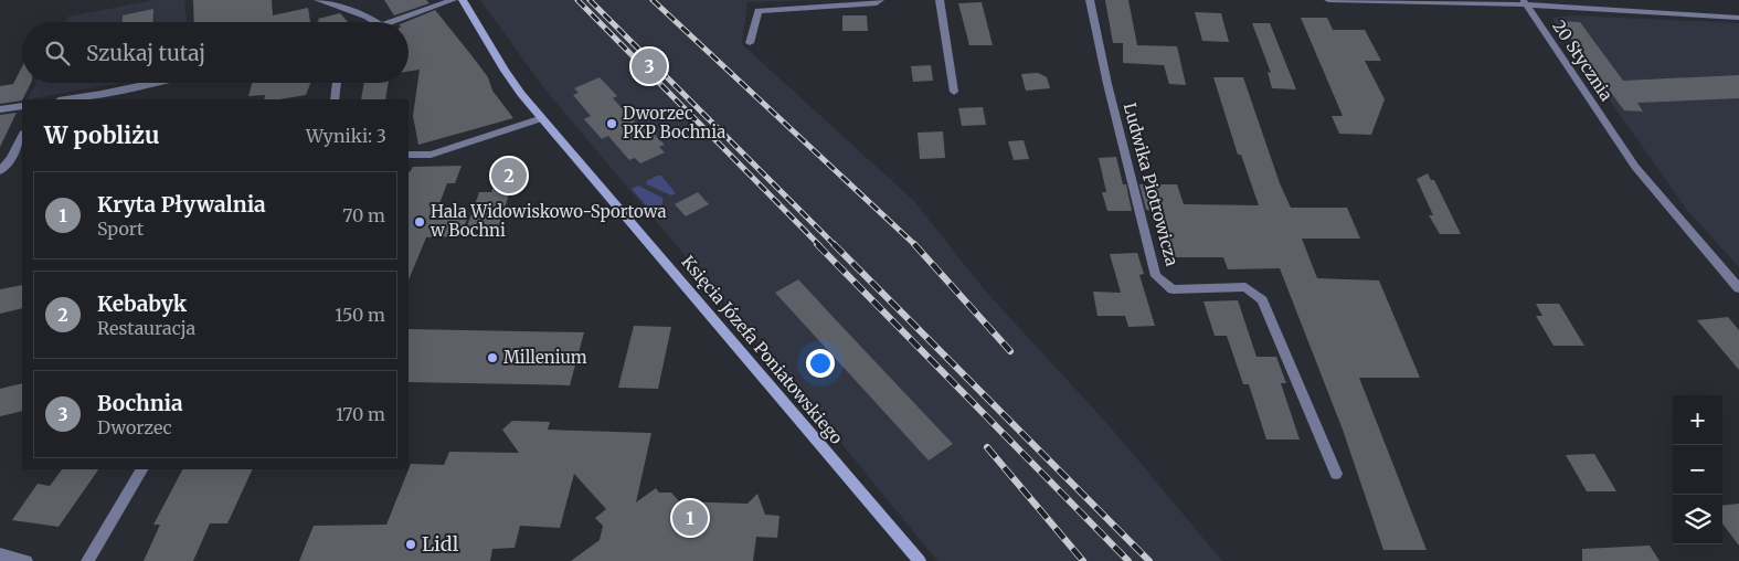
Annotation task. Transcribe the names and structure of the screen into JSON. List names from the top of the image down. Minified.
{"streets":{"main road":["Księcia Józefa Poniatowskiego"],"street":["20 Stycznia","Ludwika Piotrowicza"]},"places":["Dworzec PKP Bochnia","Hala Widowiskowo-Sportowa w Bochni","Millenium","Lidl"],"page":{"search":"Szukaj tutaj","pins":["3","2","1"],"heading":["W pobliżu","Wyniki: 3"],"list":[{"mark":"1","name":"Kryta Pływalnia","note":"Sport","value":"70 m"},{"mark":"2","name":"Kebabyk","note":"Restauracja","value":"150 m"},{"mark":"3","name":"Bochnia","note":"Dworzec","value":"170 m"}],"map_buttons":["+","−"]}}
